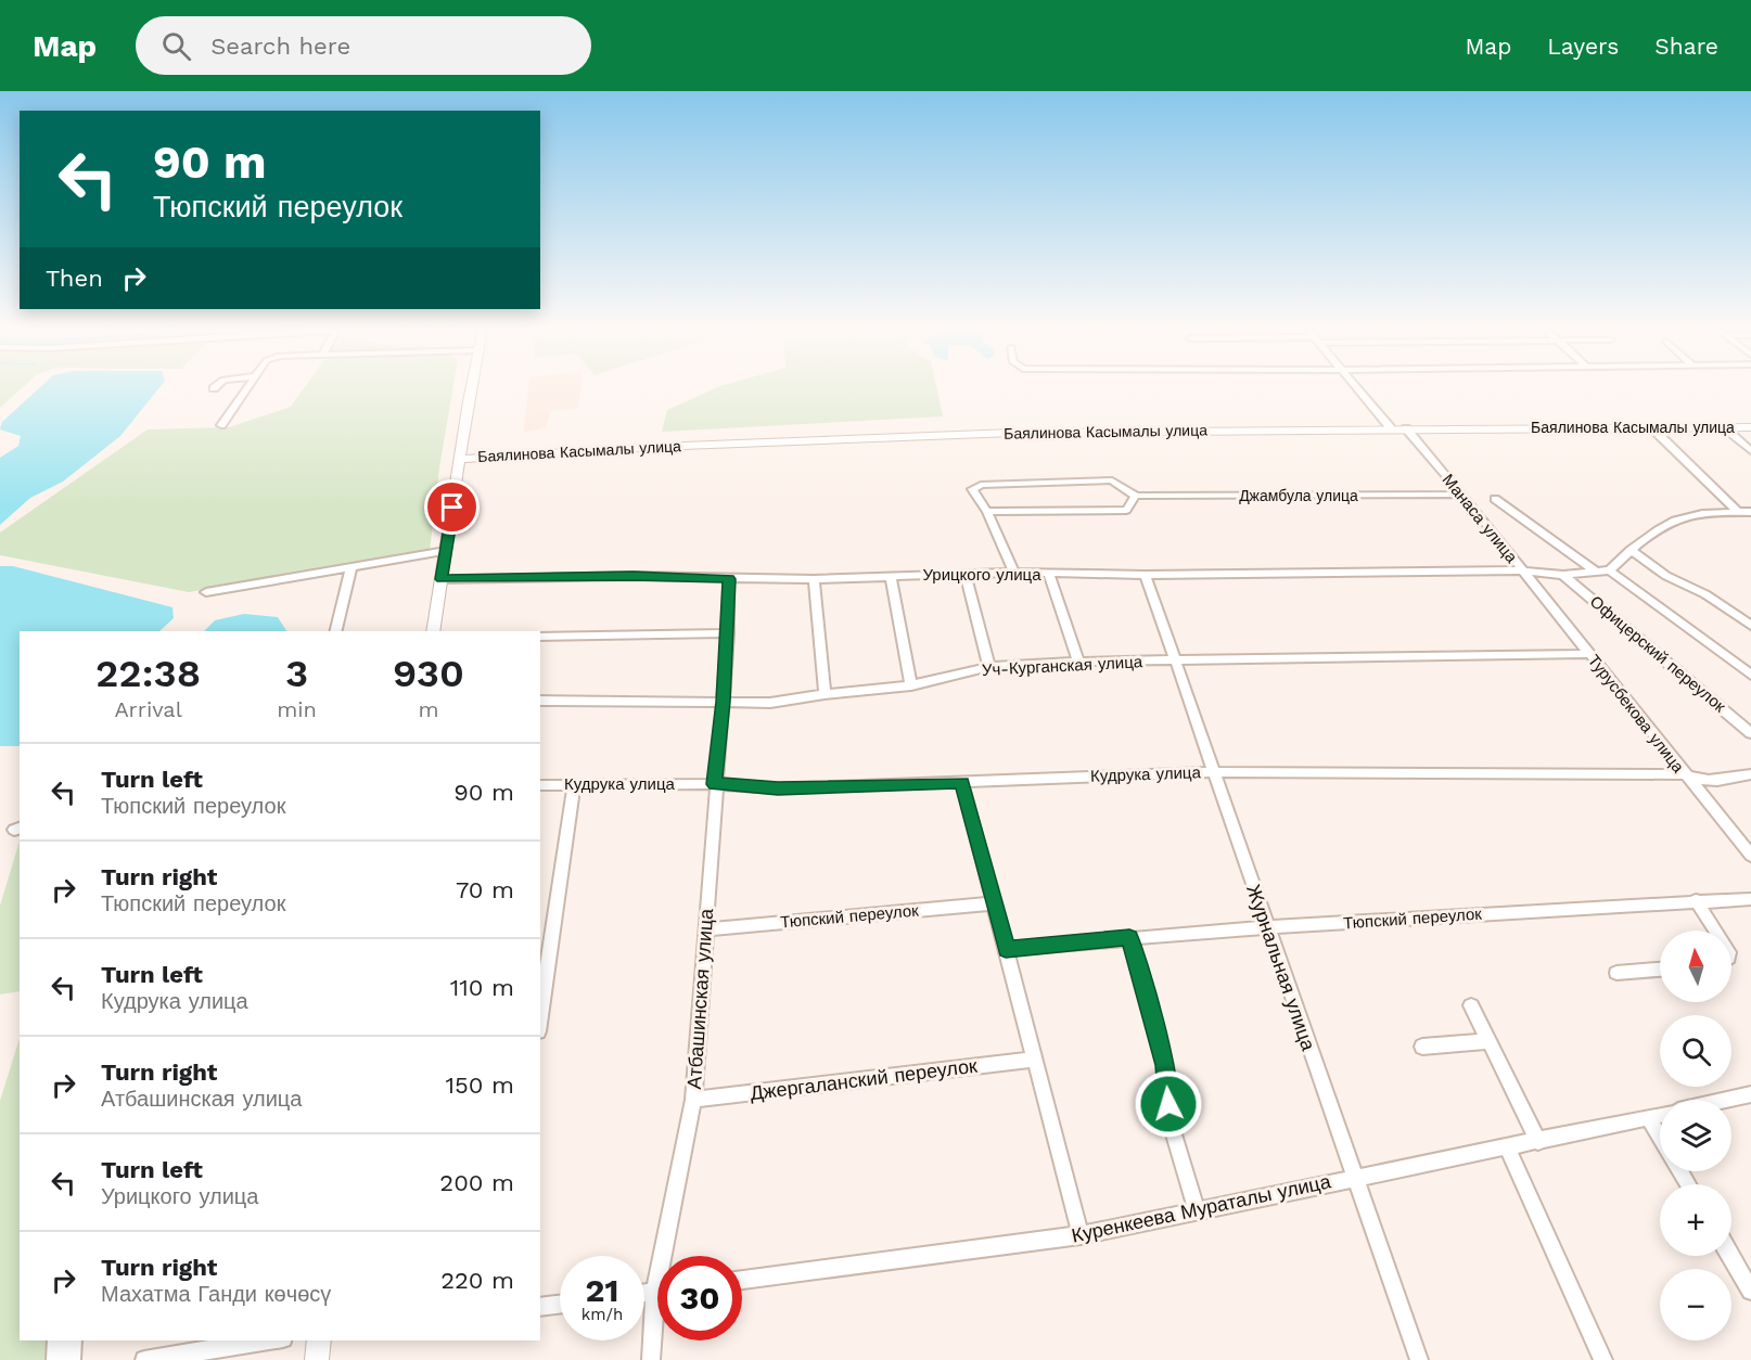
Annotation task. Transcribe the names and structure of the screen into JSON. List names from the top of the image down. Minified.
{"streets":{"main road":["Баялинова Касымалы улица"],"street":["Джамбула улица","Манаса улица","Урицкого улица","Офицерский переулок","Уч-Курганская улица","Турусбекова улица","Кудрука улица","Тюпский переулок","Журнальная улица","Атбашинская улица","Джергаланский переулок","Куренкеева Мураталы улица"]},"crossings":[["Баялинова Касымалы улица","Манаса улица"],["Джамбула улица","Манаса улица"],["Манаса улица","Урицкого улица"],["Манаса улица","Офицерский переулок"],["Манаса улица","Турусбекова улица"],["Урицкого улица","Турусбекова улица"],["Урицкого улица","Журнальная улица"],["Урицкого улица","Атбашинская улица"],["Уч-Курганская улица","Турусбекова улица"],["Уч-Курганская улица","Журнальная улица"],["Уч-Курганская улица","Атбашинская улица"],["Турусбекова улица","Кудрука улица"],["Кудрука улица","Журнальная улица"],["Кудрука улица","Атбашинская улица"],["Тюпский переулок","Журнальная улица"],["Тюпский переулок","Атбашинская улица"],["Журнальная улица","Куренкеева Мураталы улица"],["Атбашинская улица","Джергаланский переулок"]],"north":"top","page":{"header":"Map","search":"Search here","nav":["Map","Layers","Share"],"turn":["90 m","Тюпский переулок"],"then":"Then","eta":["22:38","Arrival","3","min","930","m"],"list":[{"name":"Turn left","note":"Тюпский переулок","value":"90 m"},{"name":"Turn right","note":"Тюпский переулок","value":"70 m"},{"name":"Turn left","note":"Кудрука улица","value":"110 m"},{"name":"Turn right","note":"Атбашинская улица","value":"150 m"},{"name":"Turn left","note":"Урицкого улица","value":"200 m"},{"name":"Turn right","note":"Махатма Ганди көчөсү","value":"220 m"}],"map_buttons":["+","−"],"speed":"21 km/h","limit":"30"}}
